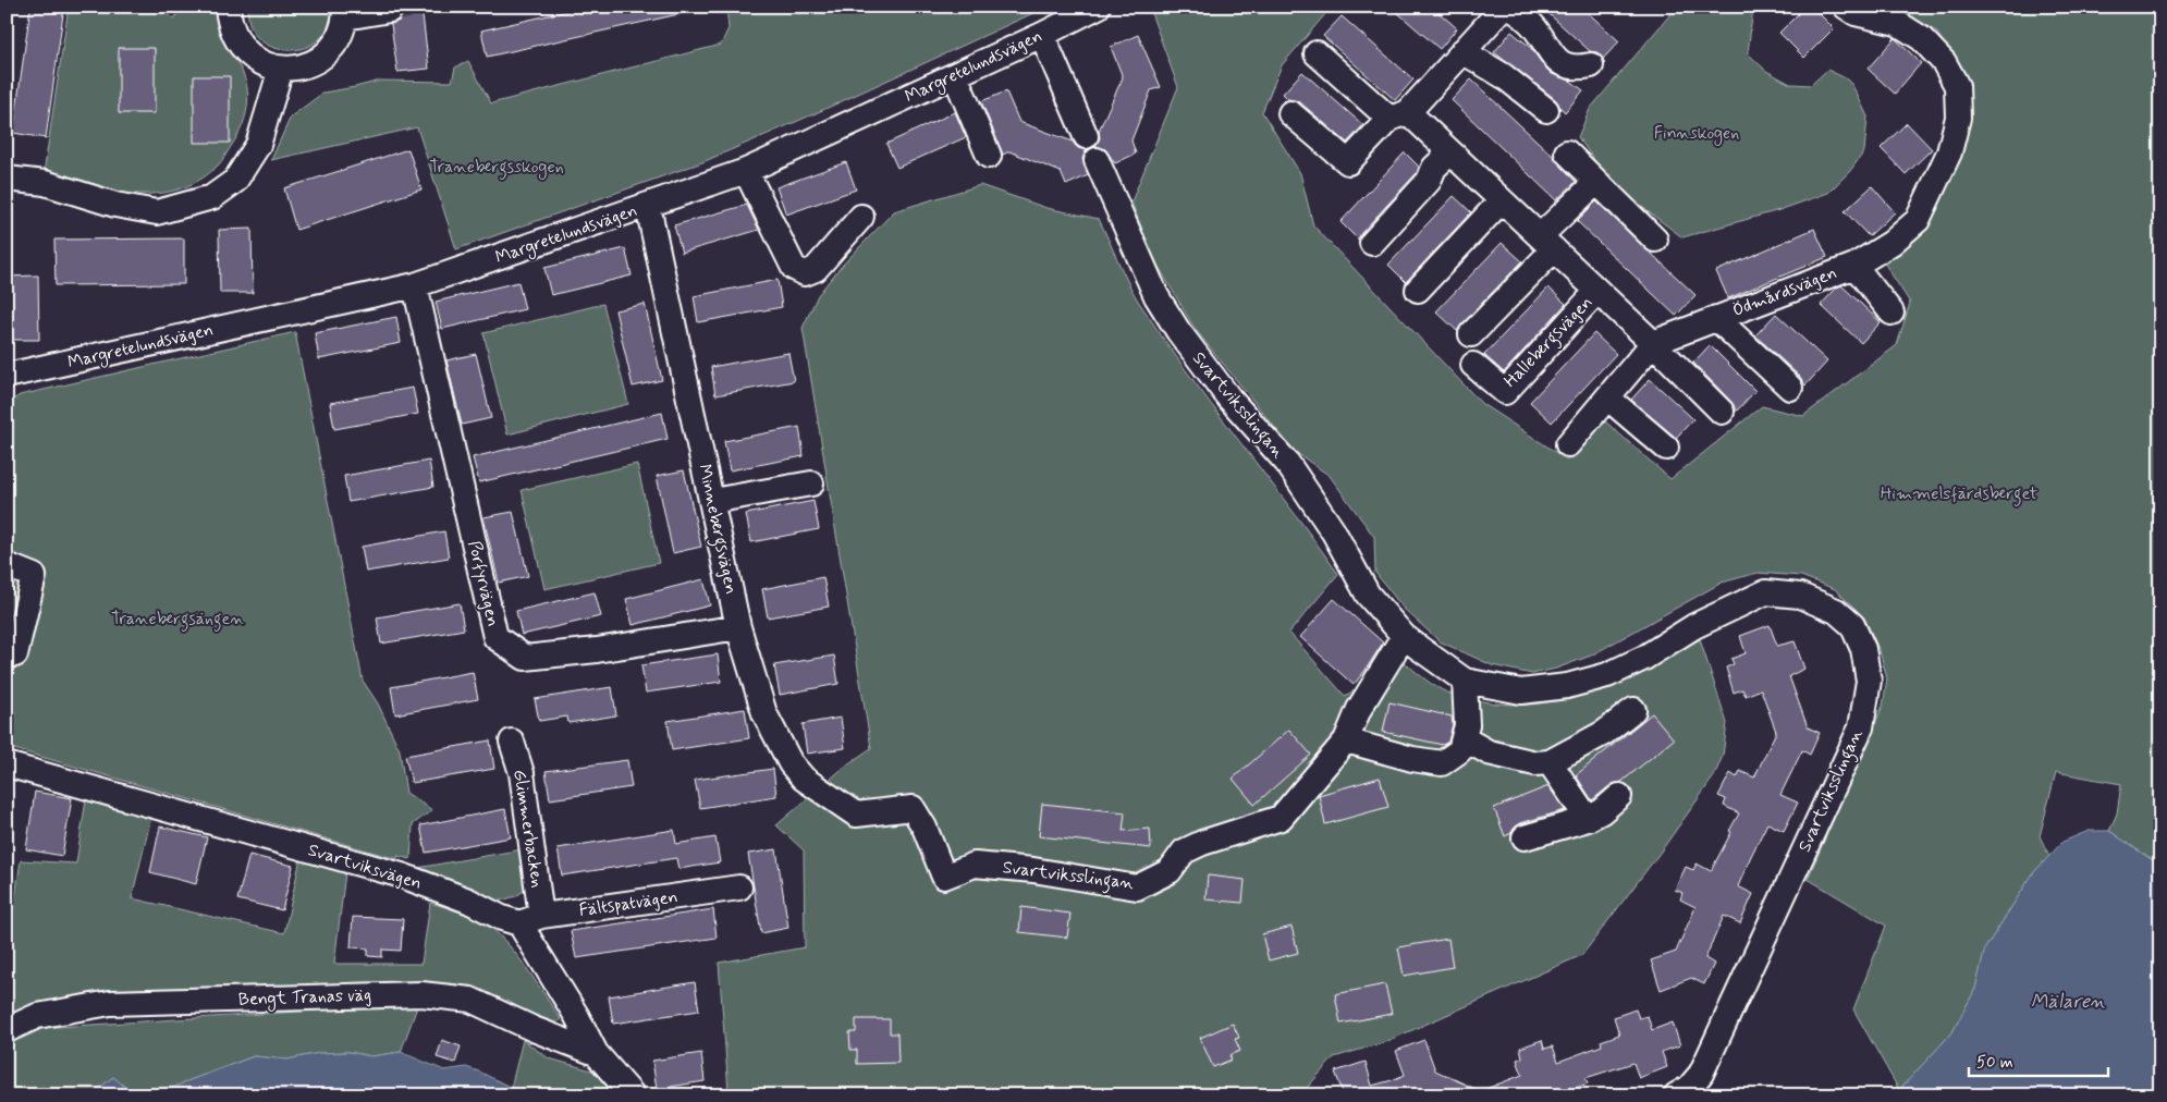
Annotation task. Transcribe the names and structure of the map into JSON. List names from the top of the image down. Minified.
{"streets":{"street":["Margretelundsvägen","Ödmårdsvägen","Hallebergsvägen","Svartviksslingan","Minnebergsvägen","Porfyrvägen","Glimmerbacken","Svartviksvägen","Fältspatvägen","Bengt Tranas väg"]},"crossings":[["Margretelundsvägen","Minnebergsvägen"],["Margretelundsvägen","Porfyrvägen"],["Ödmårdsvägen","Hallebergsvägen"],["Svartviksslingan","Minnebergsvägen"],["Minnebergsvägen","Porfyrvägen"],["Glimmerbacken","Svartviksvägen"],["Glimmerbacken","Fältspatvägen"],["Svartviksvägen","Fältspatvägen"]],"water":["Mälaren"],"parks":["Finnskogen","Tranebergsskogen","Himmelsfärdsberget","Tranebergsängen"],"scale_bar":"50 m"}
